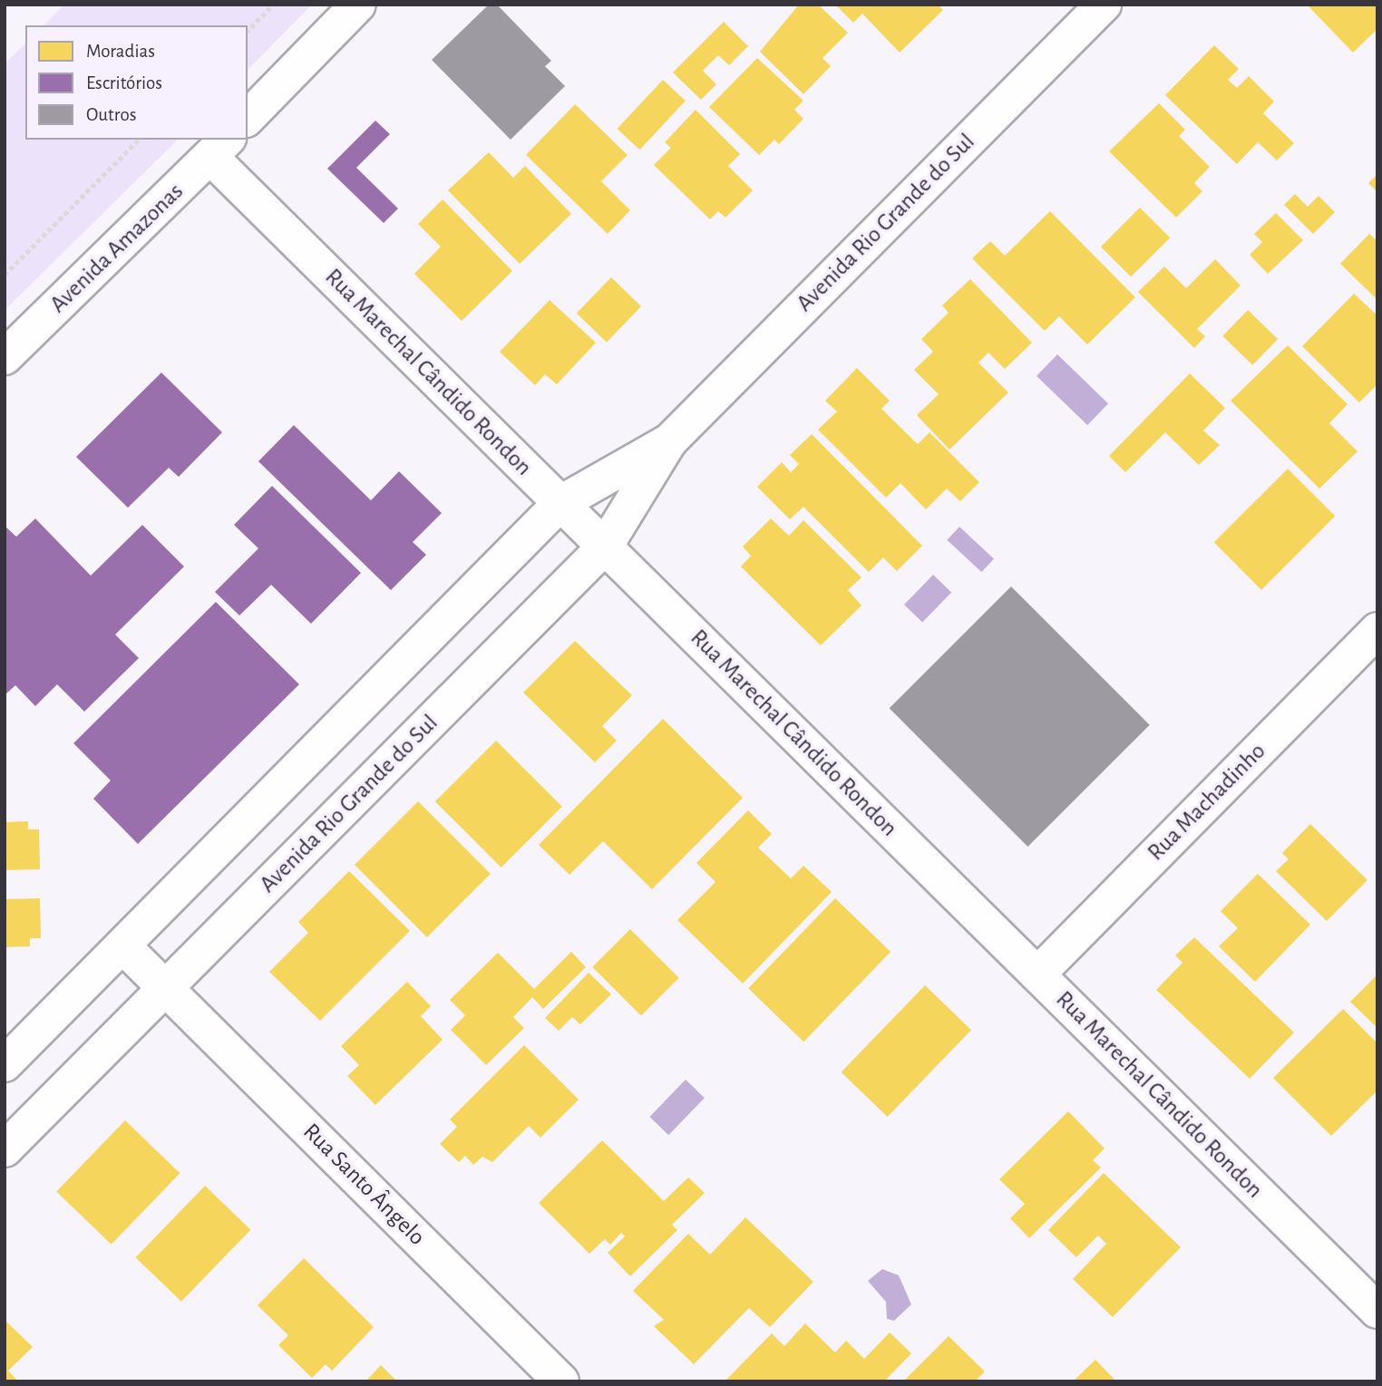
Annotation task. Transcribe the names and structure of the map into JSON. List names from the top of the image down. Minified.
{"streets":{"street":["Avenida Rio Grande do Sul","Avenida Amazonas","Rua Marechal Cândido Rondon","Rua Machadinho","Rua Santo Ângelo"]},"crossings":[["Avenida Rio Grande do Sul","Rua Marechal Cândido Rondon"],["Avenida Rio Grande do Sul","Rua Santo Ângelo"],["Avenida Amazonas","Rua Marechal Cândido Rondon"],["Rua Marechal Cândido Rondon","Rua Machadinho"]],"legend":["Moradias","Escritórios","Outros"]}
